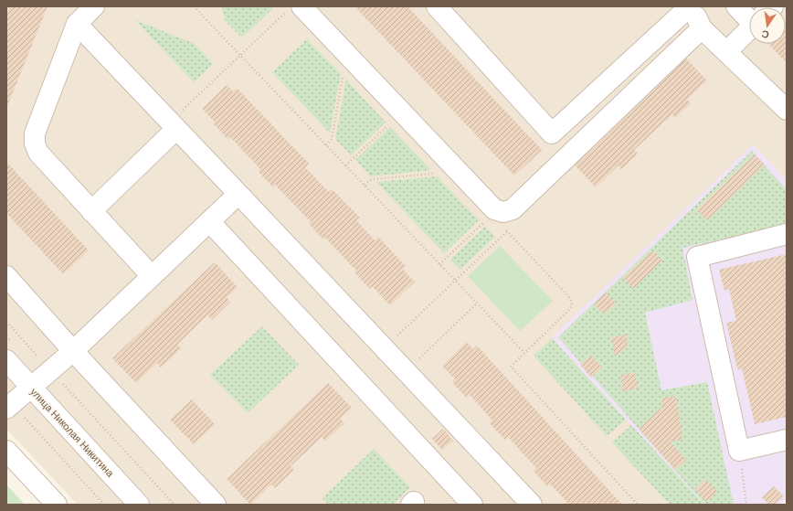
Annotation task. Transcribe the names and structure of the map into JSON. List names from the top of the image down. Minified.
{"streets":{"street":["улица Николая Никитина"]},"north":"bottom"}
